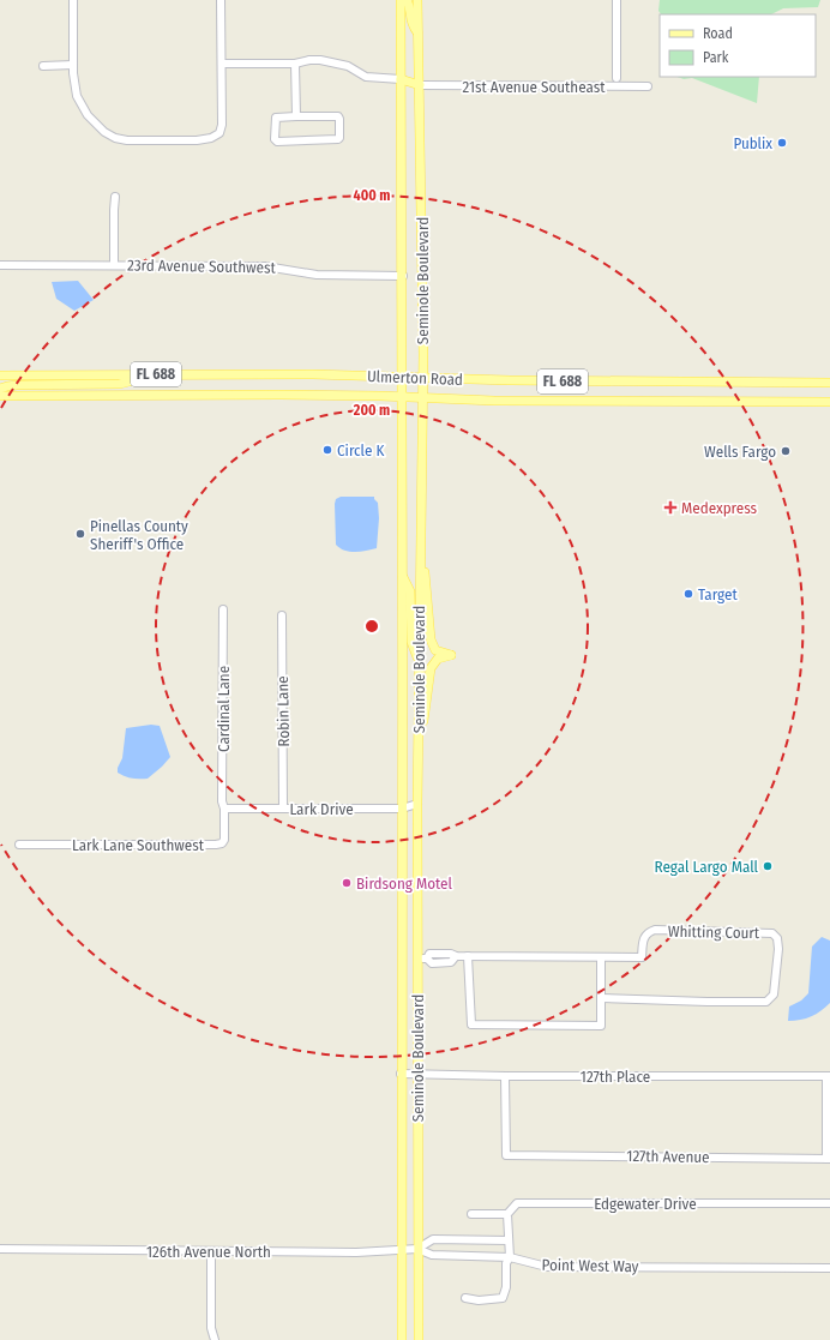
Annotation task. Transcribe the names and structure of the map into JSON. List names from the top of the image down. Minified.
{"streets":{"main road":["Seminole Boulevard","FL 688","Ulmerton Road"],"street":["21st Avenue Southeast","23rd Avenue Southwest","Cardinal Lane","Robin Lane","Lark Drive","Lark Lane Southwest","Whitting Court","127th Place","127th Avenue","Edgewater Drive","126th Avenue North","Point West Way"]},"crossings":[["21st Avenue Southeast","Seminole Boulevard"],["23rd Avenue Southwest","Seminole Boulevard"],["Seminole Boulevard","Ulmerton Road"],["Seminole Boulevard","Lark Drive"],["Seminole Boulevard","Whitting Court"],["Seminole Boulevard","127th Place"],["Seminole Boulevard","126th Avenue North"],["Seminole Boulevard","Point West Way"],["Cardinal Lane","Lark Drive"],["Cardinal Lane","Lark Lane Southwest"],["Robin Lane","Lark Drive"],["Lark Drive","Lark Lane Southwest"],["127th Place","127th Avenue"],["126th Avenue North","Point West Way"]],"places":{"other":["Publix","Circle K","Wells Fargo","Pinellas County Sheriff's Office","Target","Regal Largo Mall","Birdsong Motel"],"health":["Medexpress"]},"legend":["Road","Park"],"rings":["400 m","200 m"]}
